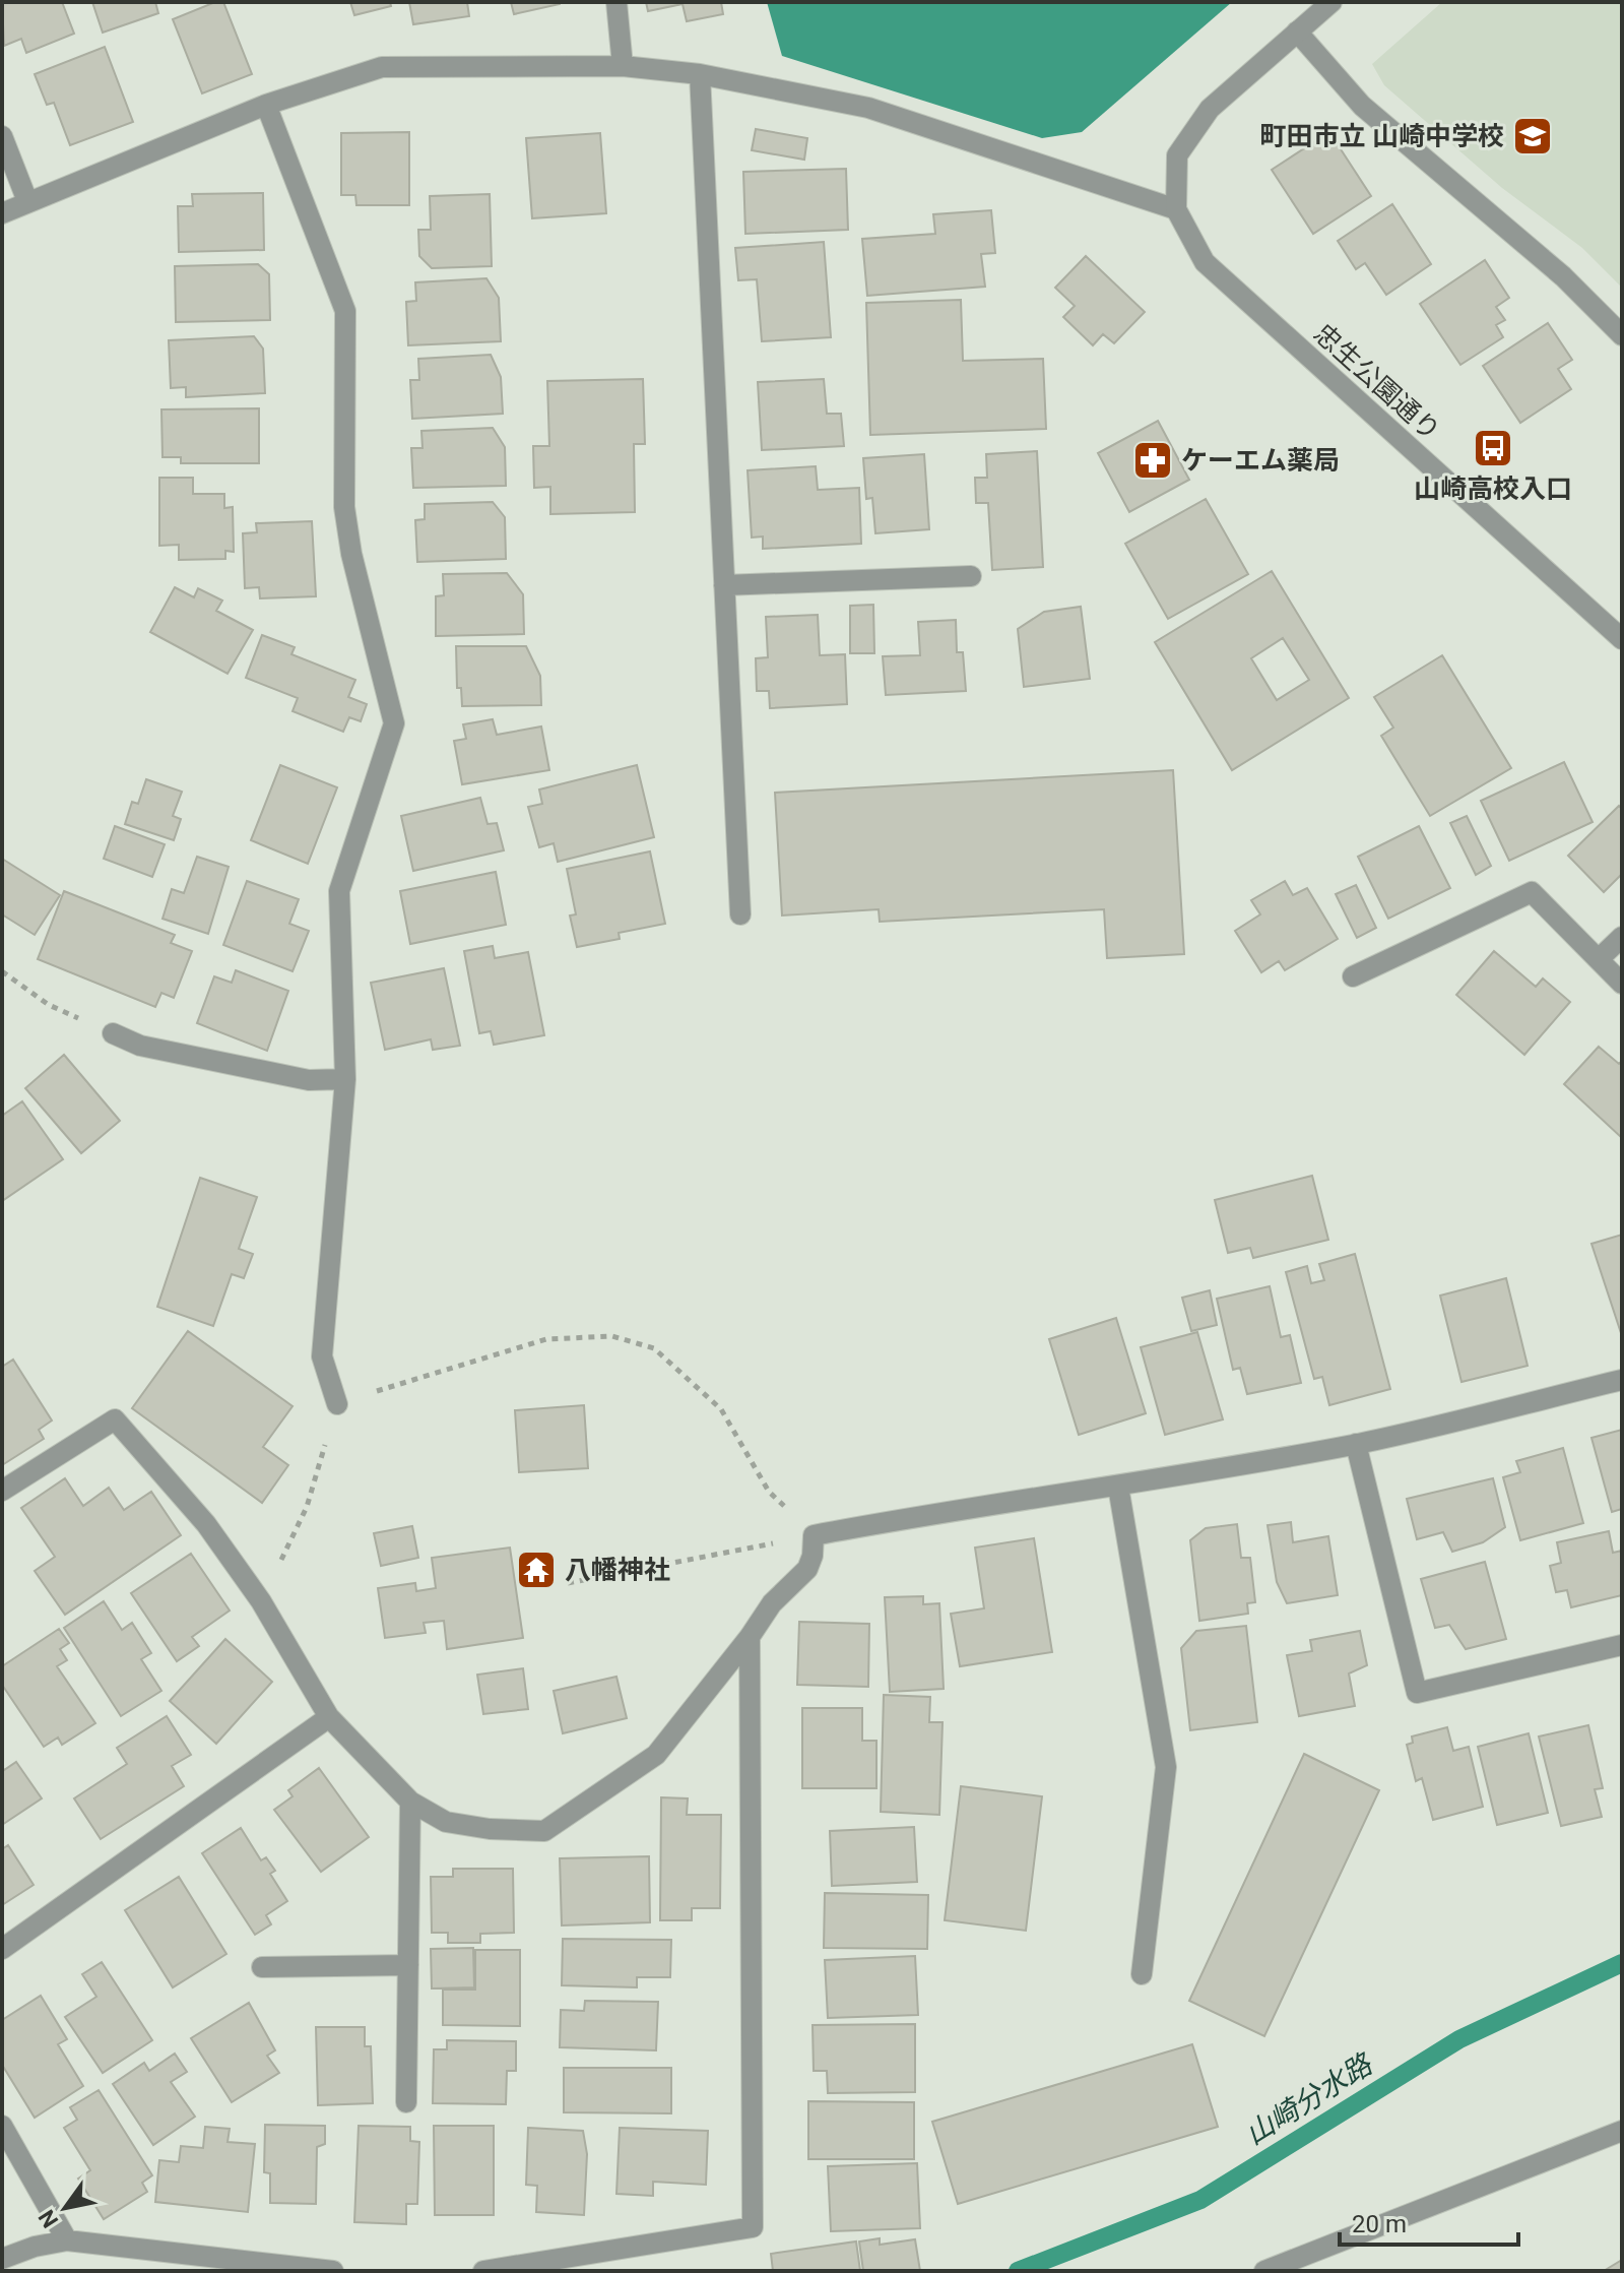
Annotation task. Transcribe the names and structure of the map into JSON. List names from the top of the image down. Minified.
{"streets":{"street":["忠生公園通り"]},"water":["山崎分水路"],"places":{"school or university":["町田市立 山崎中学校"],"bus stop":["山崎高校入口"],"pharmacy":["ケーエム薬局"],"temple":["八幡神社"]},"scale_bar":"20 m","north":"bottom left"}
